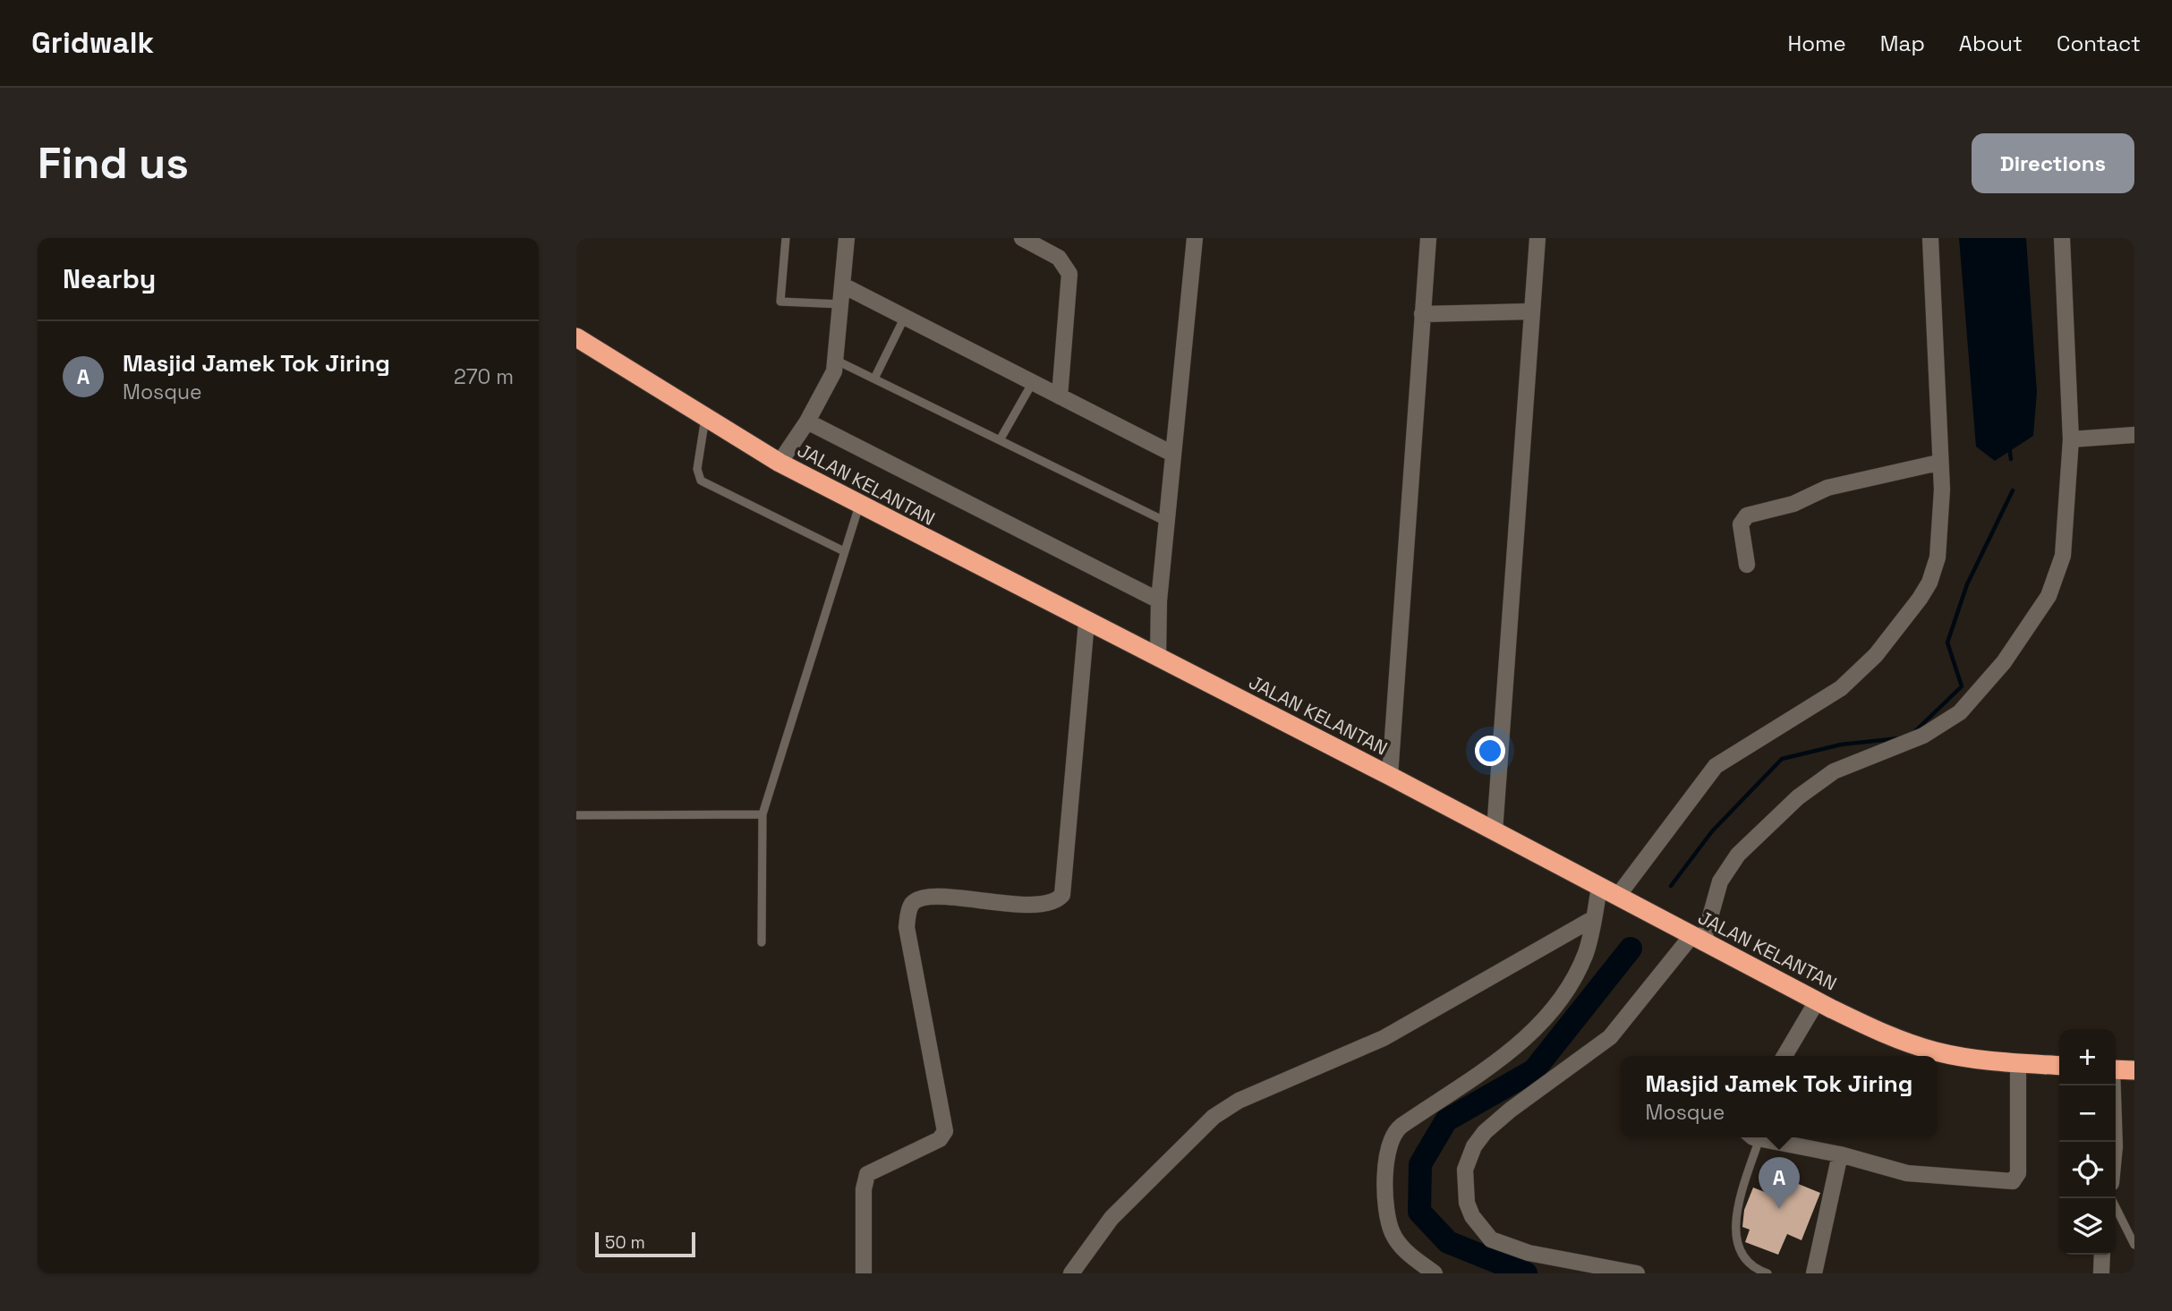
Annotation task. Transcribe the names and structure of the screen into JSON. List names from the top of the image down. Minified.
{"streets":{"highway":["JALAN KELANTAN"]},"scale_bar":"50 m","page":{"header":"Gridwalk","nav":["Home","Map","About","Contact"],"buttons":"Directions","title":"Find us","heading":"Nearby","list":[{"mark":"A","name":"Masjid Jamek Tok Jiring","note":"Mosque","value":"270 m"}],"map_buttons":["+","−"],"popup":["Masjid Jamek Tok Jiring","Mosque"],"pins":"A","scale":"50 m"}}
